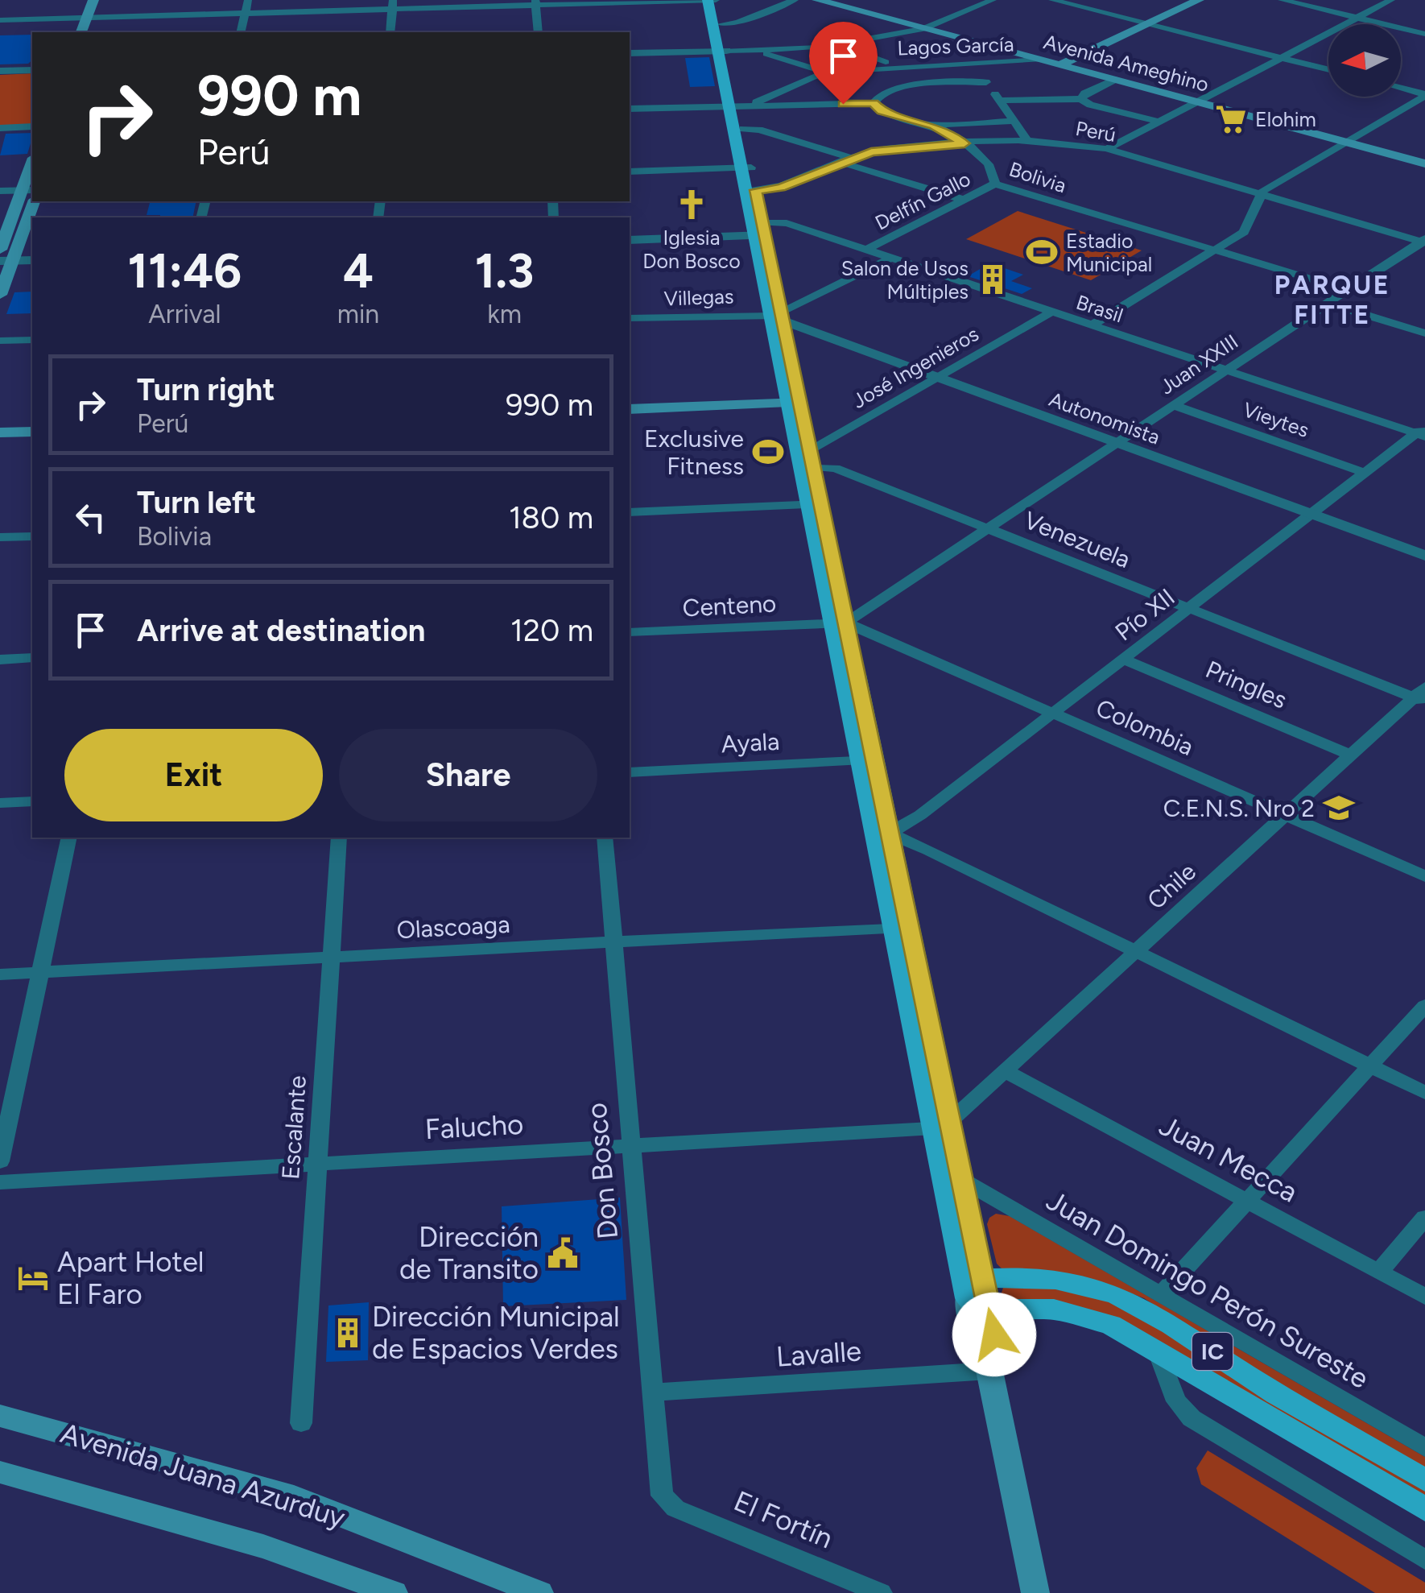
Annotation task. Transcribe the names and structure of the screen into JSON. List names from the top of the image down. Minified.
{"streets":{"main road":["Avenida Ameghino","IC","Avenida Juana Azurduy"],"street":["Lagos García","Perú","Bolivia","Delfín Gallo","Villegas","Brasil","Juan XXIII","José Ingenieros","Autonomista","Vieytes","Venezuela","Centeno","Pío XII","Pringles","Colombia","Ayala","Chile","Olascoaga","Falucho","Escalante","Juan Mecca","Don Bosco","Juan Domingo Perón Sureste","Lavalle","El Fortín"]},"crossings":[["Lagos García","Avenida Ameghino"],["Lagos García","Bolivia"],["Perú","Bolivia"],["Perú","Juan XXIII"],["Bolivia","Delfín Gallo"],["Bolivia","Juan XXIII"],["Delfín Gallo","Villegas"],["Delfín Gallo","Brasil"],["Delfín Gallo","Autonomista"],["Villegas","Autonomista"],["Brasil","Juan XXIII"],["Brasil","José Ingenieros"],["Brasil","Pío XII"],["Juan XXIII","Autonomista"],["Juan XXIII","Vieytes"],["Juan XXIII","Venezuela"],["Juan XXIII","Centeno"],["Juan XXIII","Colombia"],["José Ingenieros","Autonomista"],["José Ingenieros","Venezuela"],["Autonomista","Pío XII"],["Vieytes","Pío XII"],["Venezuela","Pío XII"],["Venezuela","Chile"],["Centeno","Colombia"],["Pío XII","Pringles"],["Pío XII","Colombia"],["Pringles","Chile"],["Colombia","Chile"],["Chile","Falucho"],["Chile","Juan Mecca"],["Olascoaga","Escalante"],["Olascoaga","Don Bosco"],["Falucho","Escalante"],["Falucho","Don Bosco"],["Don Bosco","Lavalle"],["Don Bosco","El Fortín"]],"districts":["PARQUE FITTE"],"places":{"supermarket":["Elohim"],"church":["Iglesia Don Bosco"],"sports":["Estadio Municipal","Exclusive Fitness"],"building":["Salon de Usos Múltiples","Dirección Municipal de Espacios Verdes"],"school or university":["C.E.N.S. Nro 2"],"public building":["Dirección de Transito"],"hotel":["Apart Hotel El Faro"]},"north":"left","page":{"turn":["990 m","Perú"],"eta":["11:46","Arrival","4","min","1.3","km"],"list":[{"name":"Turn right","note":"Perú","value":"990 m"},{"name":"Turn left","note":"Bolivia","value":"180 m"},{"name":"Arrive at destination","value":"120 m"}],"buttons":["Exit","Share"]}}
